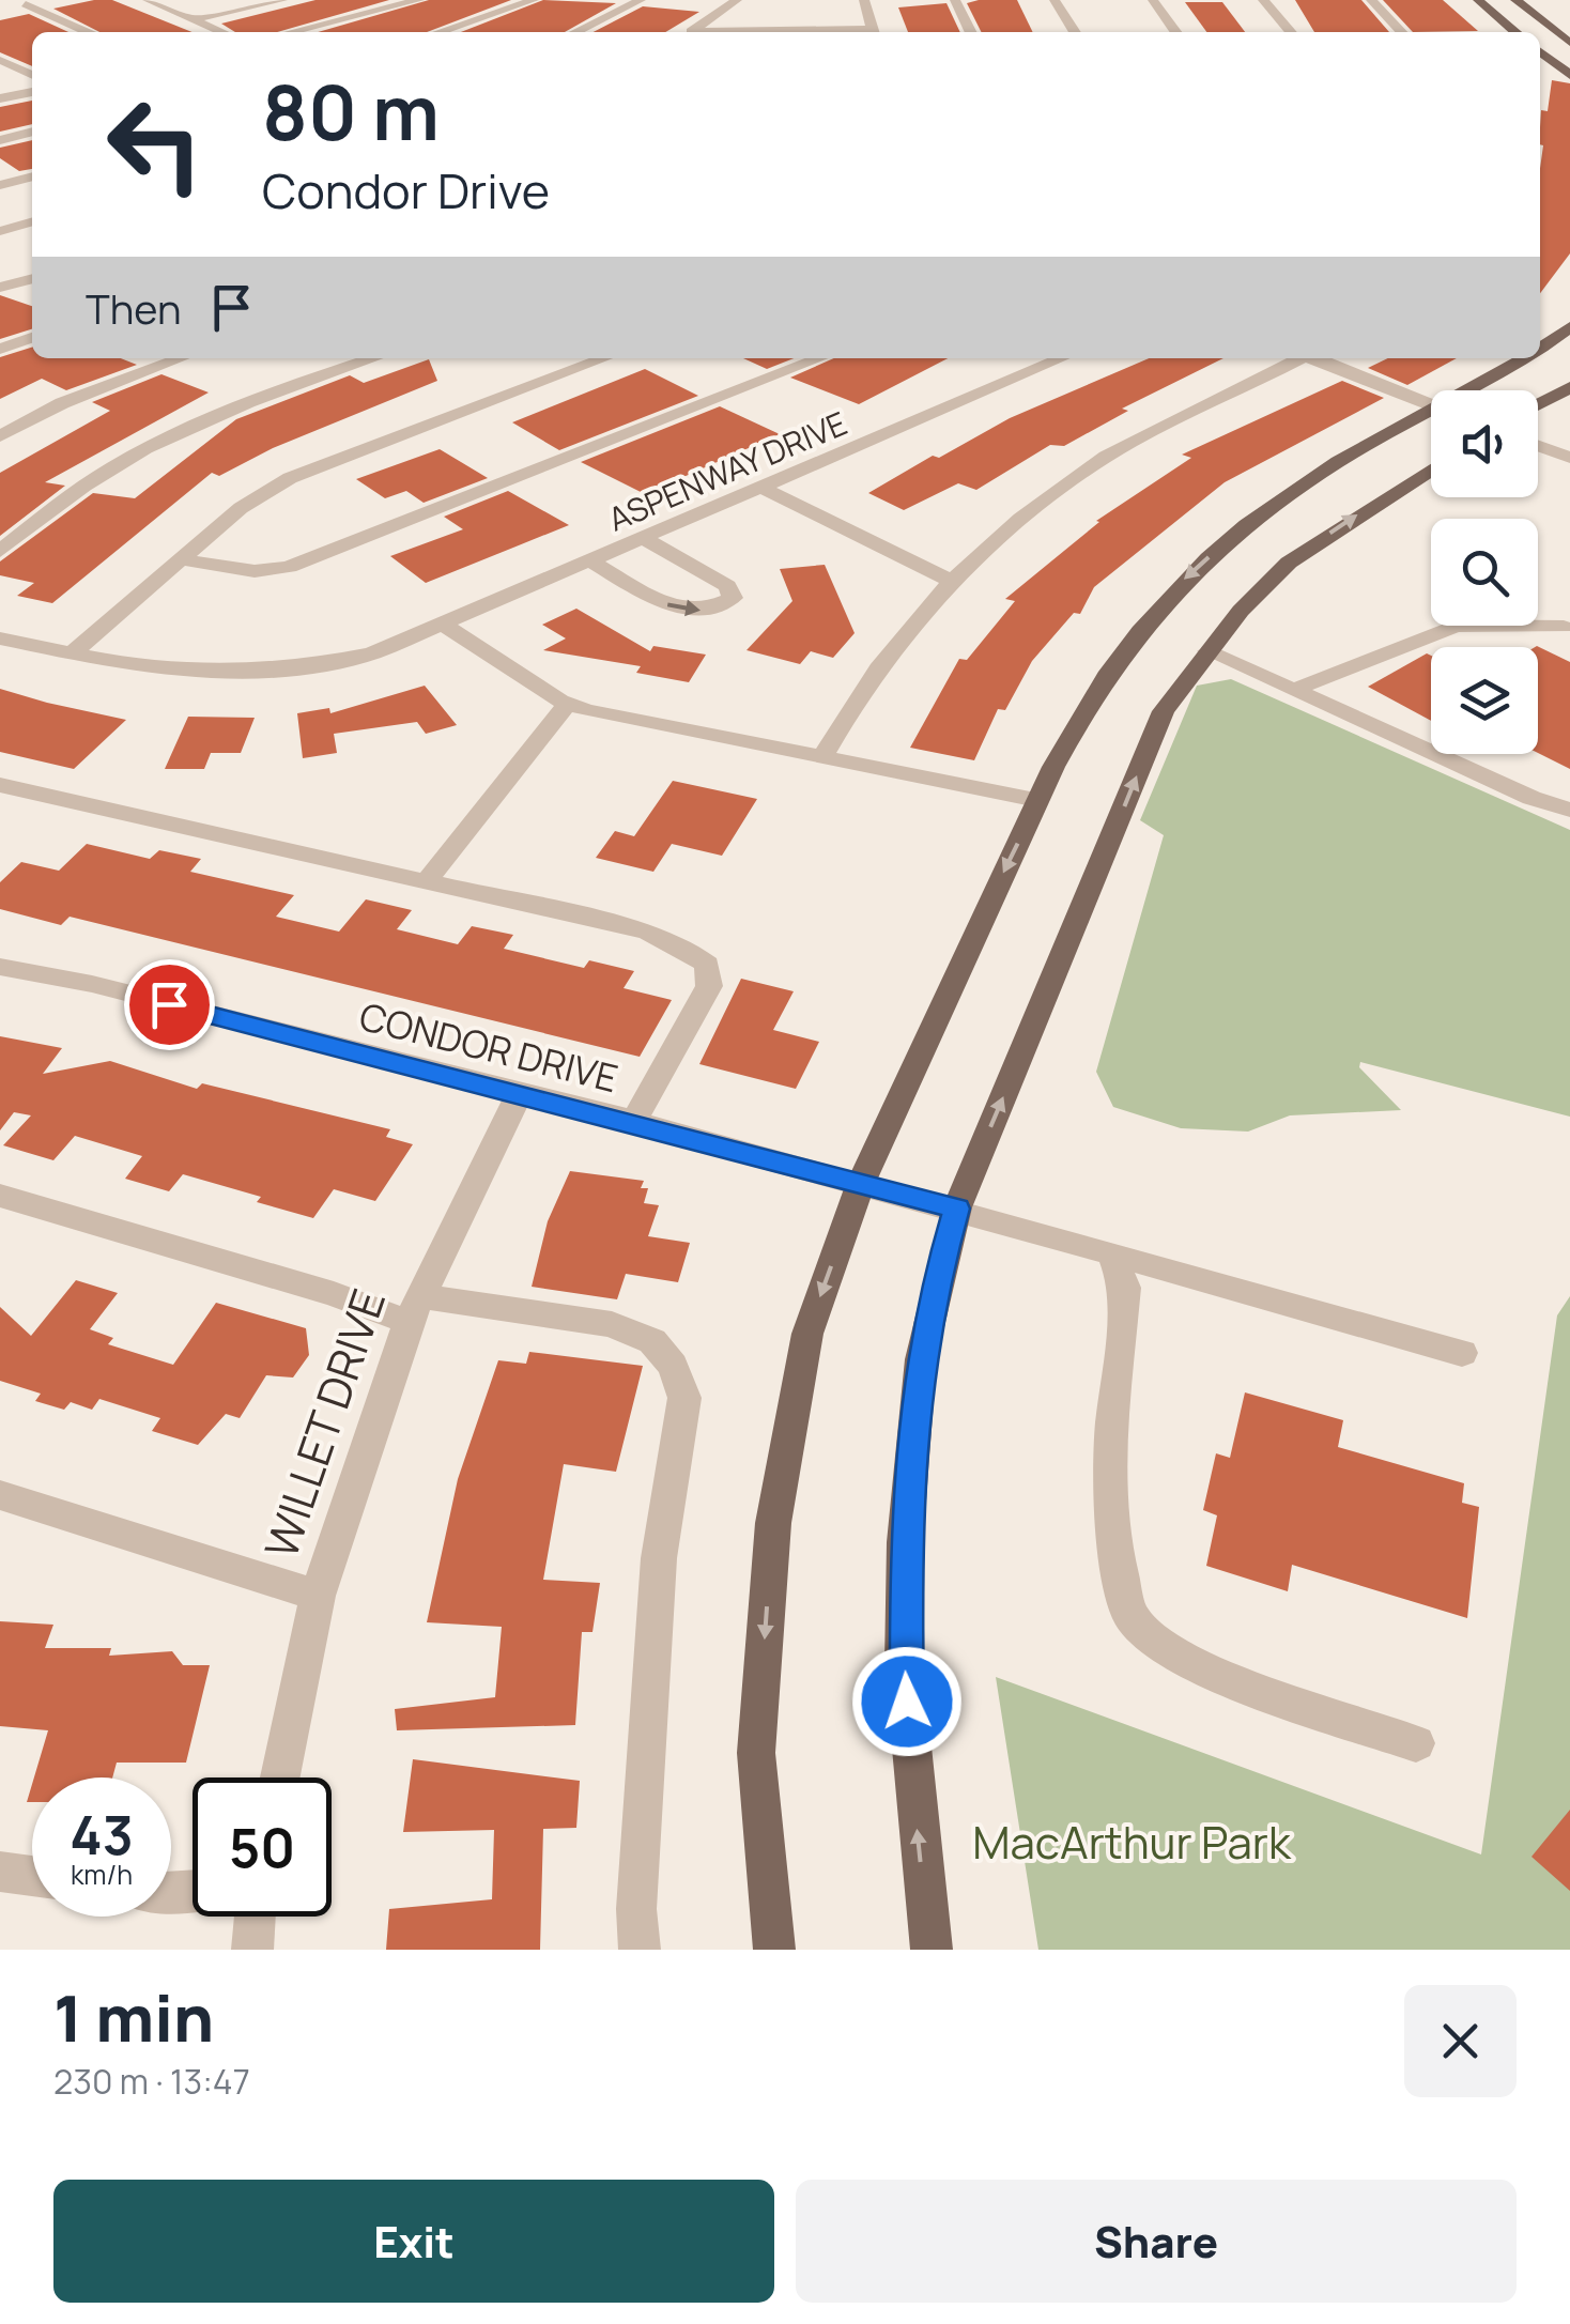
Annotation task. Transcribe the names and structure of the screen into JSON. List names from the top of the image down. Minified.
{"streets":{"street":["ASPENWAY DRIVE","CONDOR DRIVE","WILLET DRIVE"]},"crossings":[["CONDOR DRIVE","WILLET DRIVE"]],"parks":["MacArthur Park"],"page":{"turn":["80 m","Condor Drive"],"then":"Then","speed":"43 km/h","limit":"50","heading":["1 min","230 m · 13:47"],"buttons":["Exit","Share"]}}
